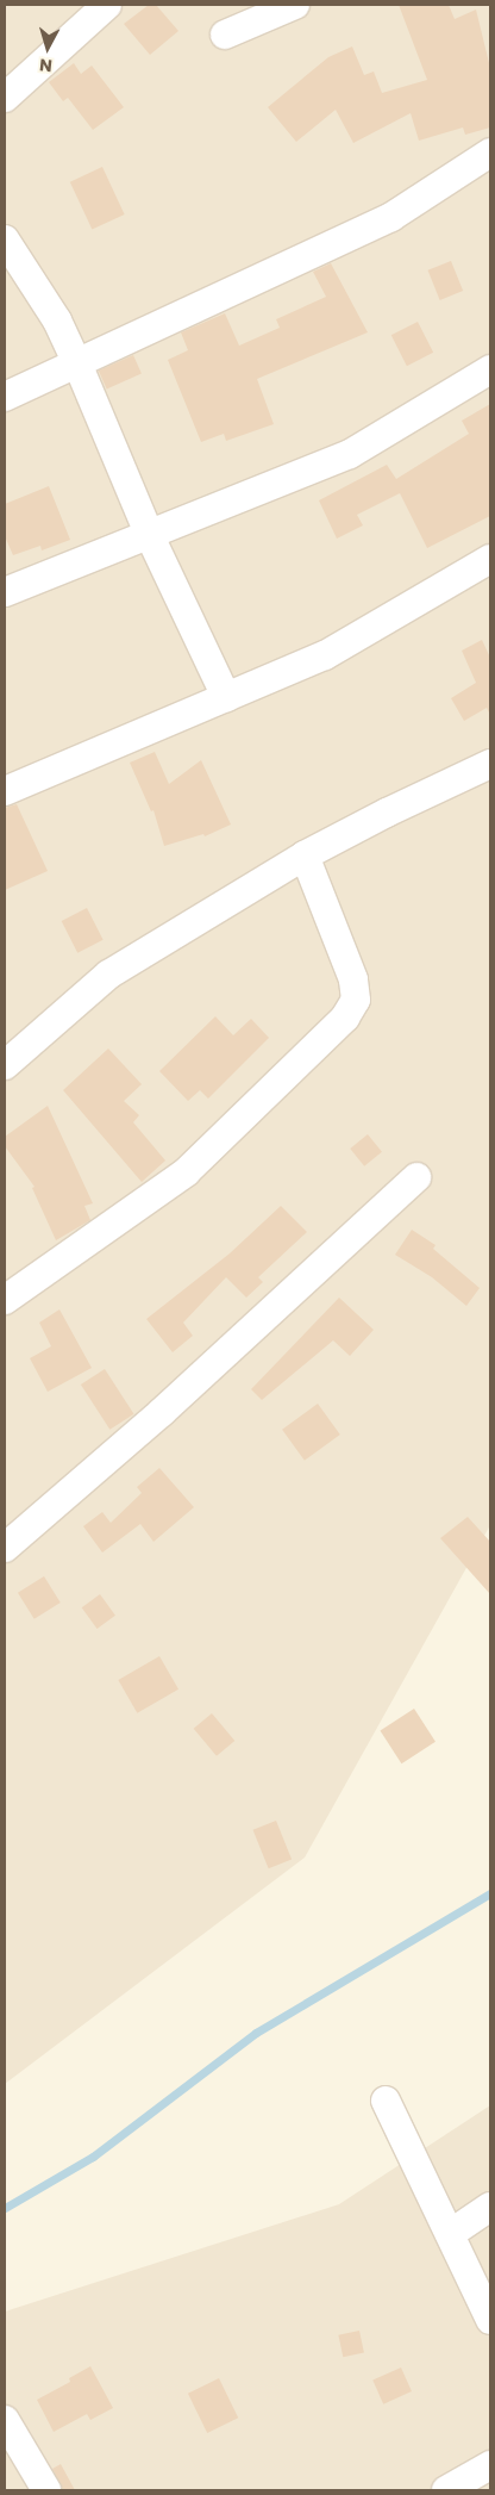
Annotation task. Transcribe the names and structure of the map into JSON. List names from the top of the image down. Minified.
{"north":"bottom"}
